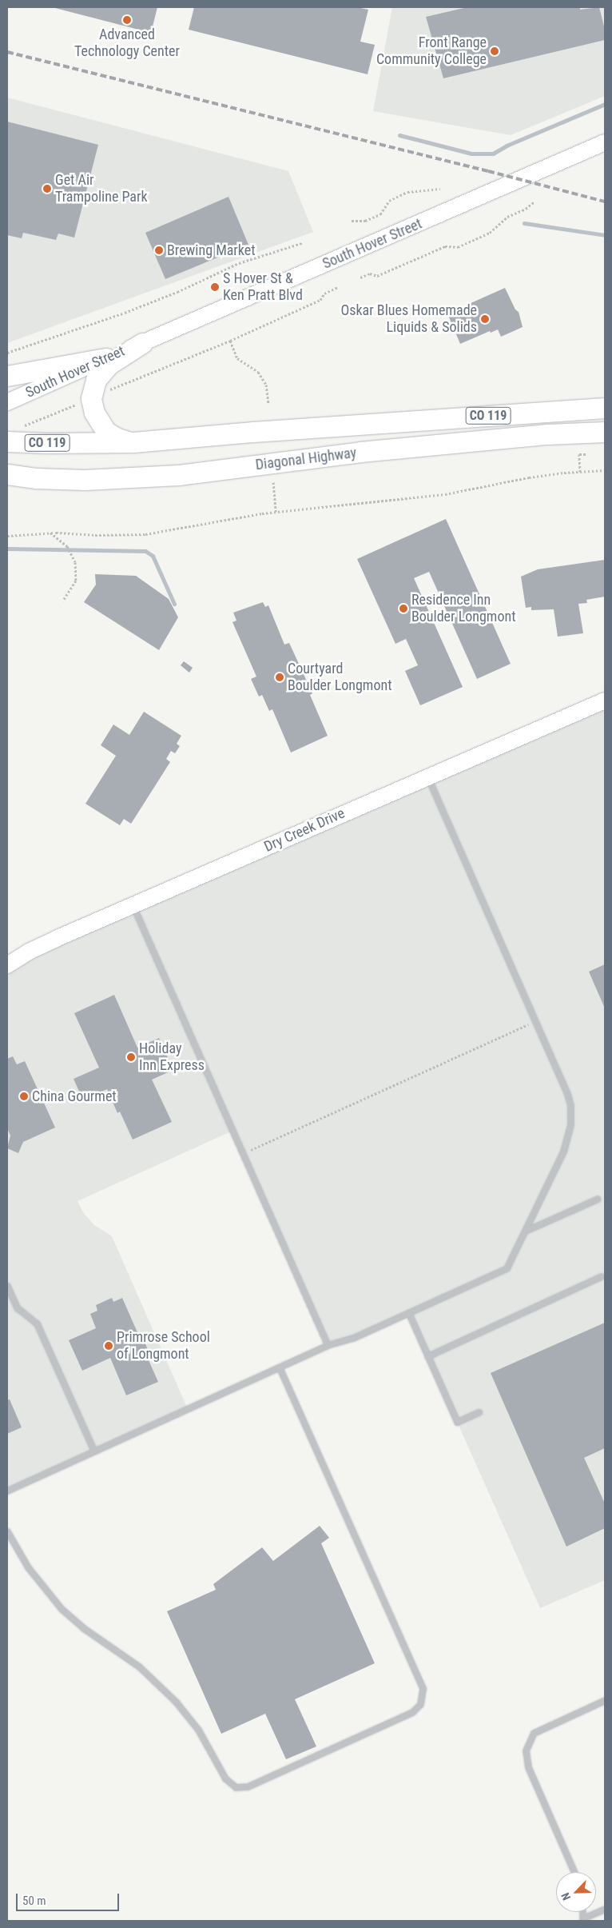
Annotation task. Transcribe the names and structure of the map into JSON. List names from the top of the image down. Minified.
{"streets":{"highway":["CO 119","Diagonal Highway"],"street":["South Hover Street","Dry Creek Drive"]},"places":["Advanced Technology Center","Front Range Community College","Get Air Trampoline Park","Brewing Market","S Hover St & Ken Pratt Blvd","Oskar Blues Homemade Liquids & Solids","Residence Inn Boulder Longmont","Courtyard Boulder Longmont","Holiday Inn Express","China Gourmet","Primrose School of Longmont"],"scale_bar":"50 m","north":"bottom left"}
